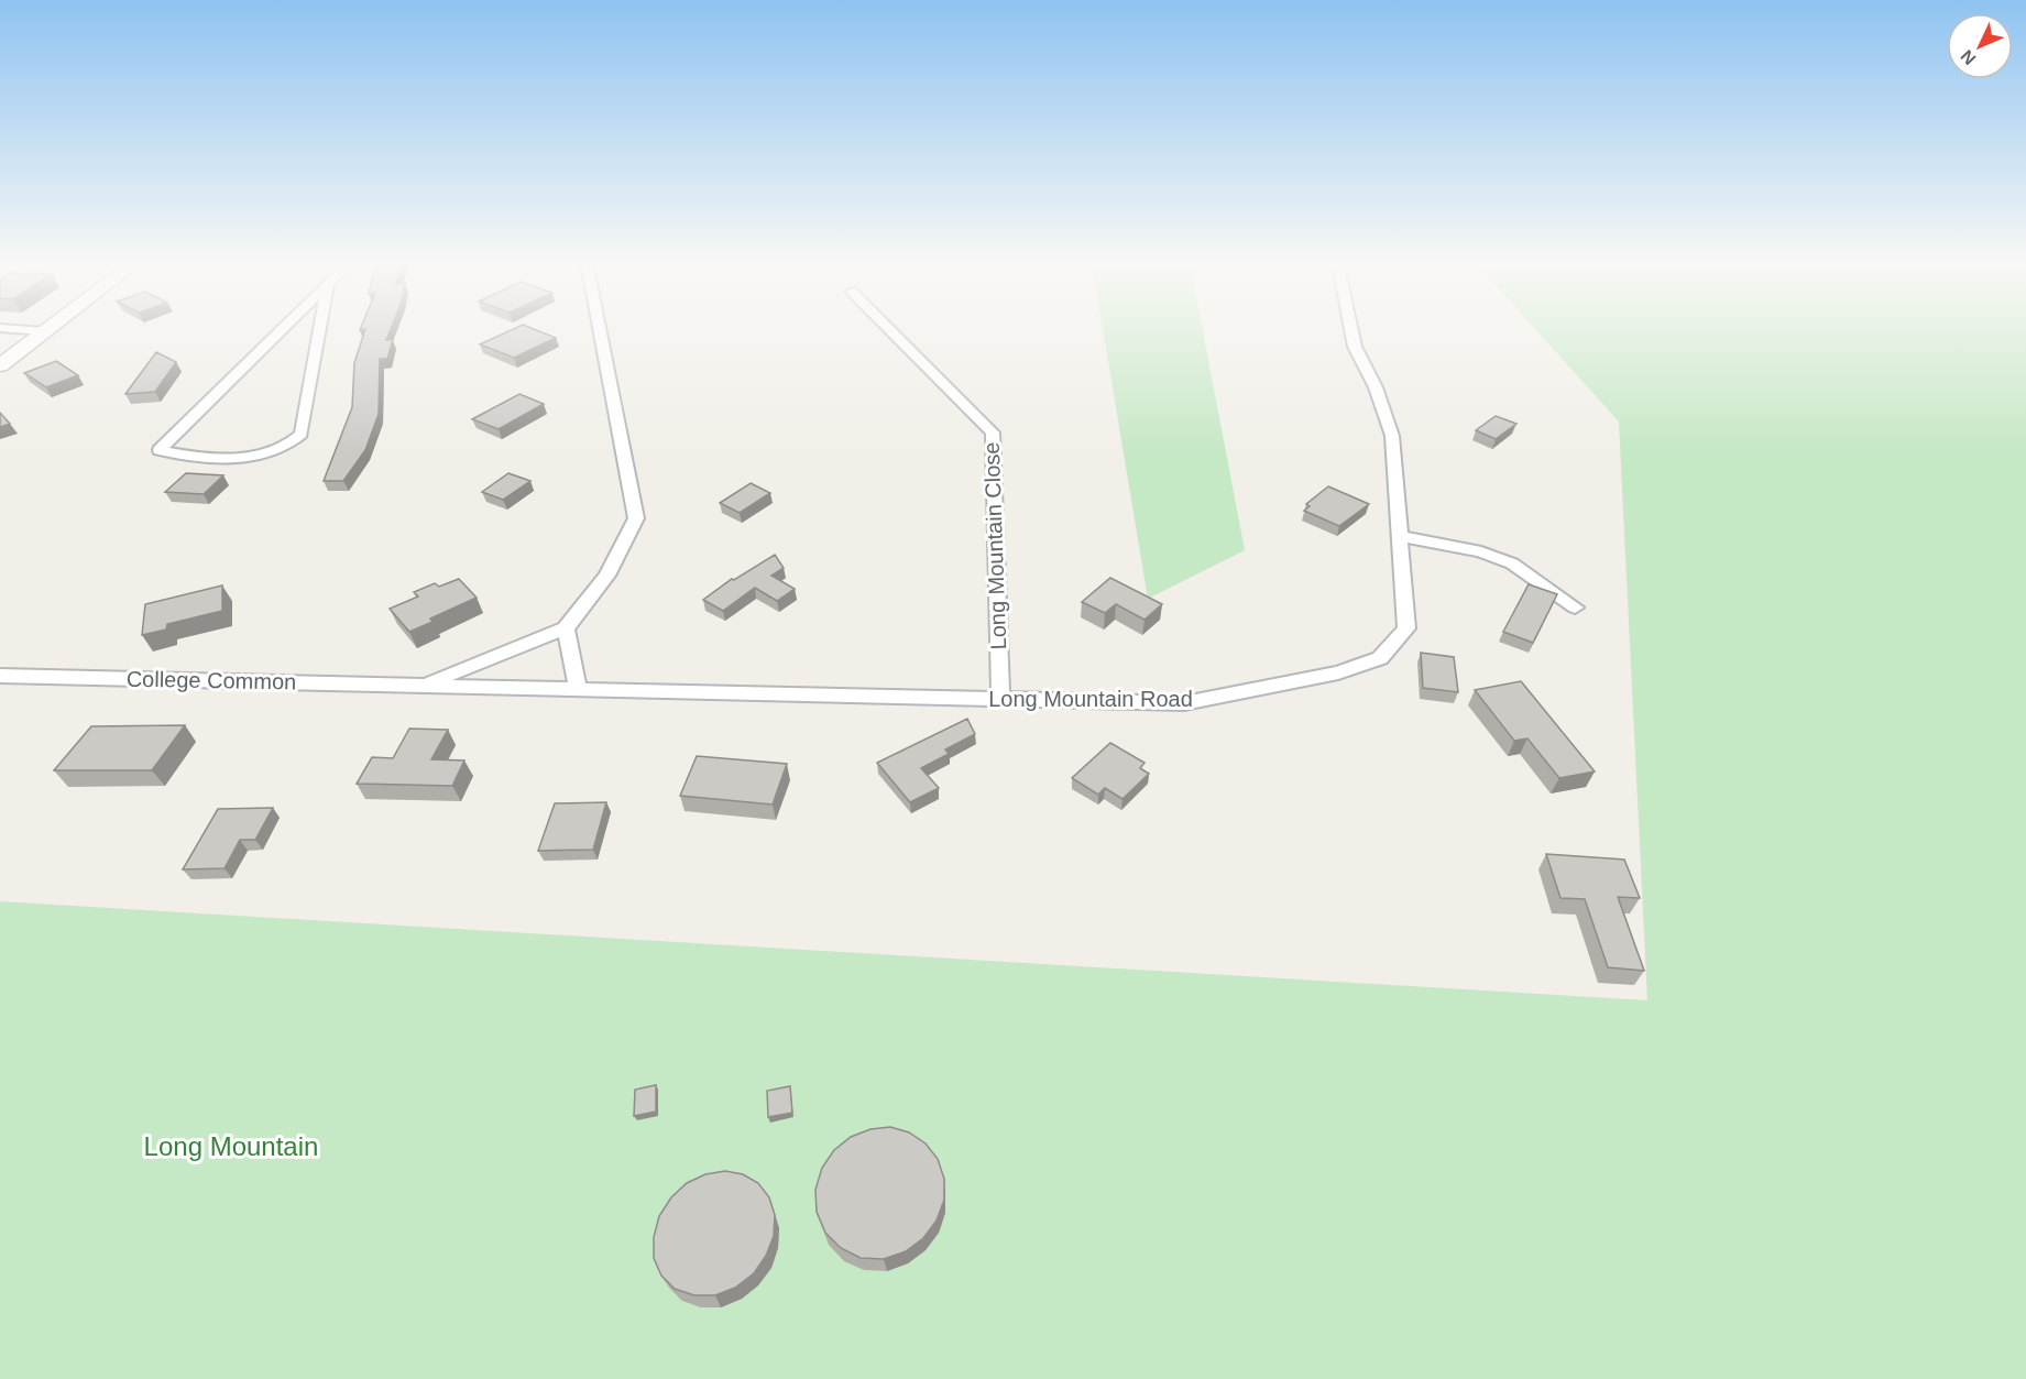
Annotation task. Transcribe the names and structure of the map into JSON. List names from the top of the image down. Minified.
{"streets":{"street":["Long Mountain Close","College Common","Long Mountain Road"]},"crossings":[["Long Mountain Close","Long Mountain Road"],["College Common","Long Mountain Road"]],"parks":["Long Mountain"],"north":"bottom left"}
